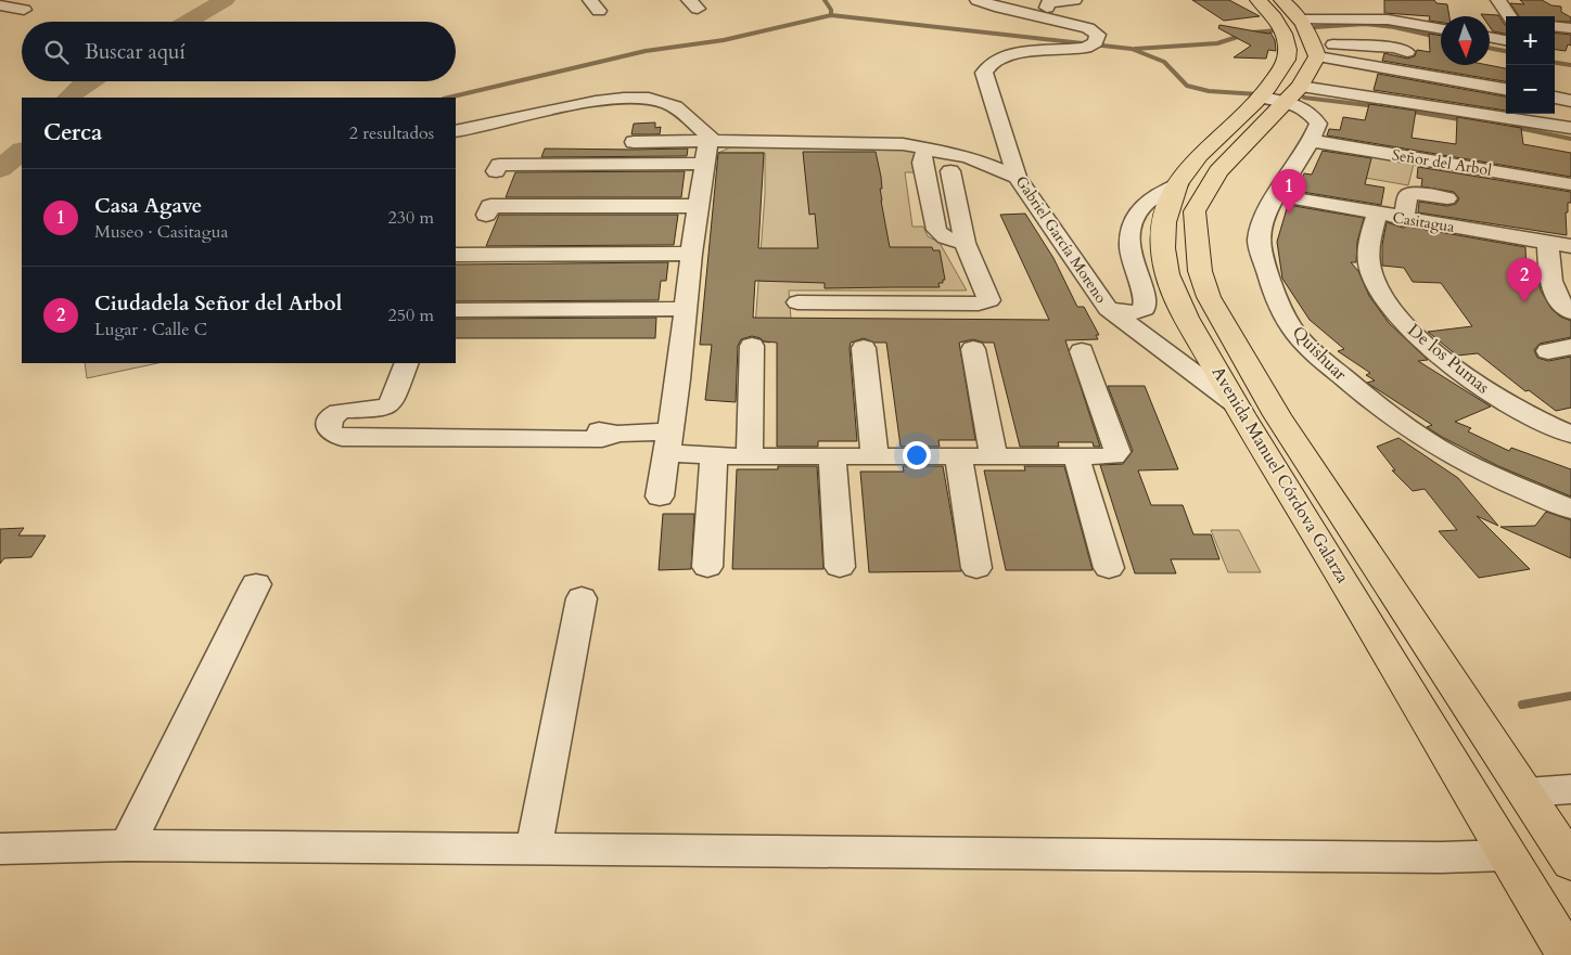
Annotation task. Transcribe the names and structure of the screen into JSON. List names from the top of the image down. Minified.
{"streets":{"main road":["Avenida Manuel Córdova Galarza"],"street":["Señor del Arbol","Casitagua","Gabriel García Moreno","Quishuar","De los Pumas"]},"crossings":[["Señor del Arbol","Quishuar"],["Casitagua","Quishuar"],["Casitagua","De los Pumas"],["Gabriel García Moreno","Avenida Manuel Córdova Galarza"]],"north":"bottom","page":{"map_buttons":["+","−"],"search":"Buscar aquí","heading":["Cerca","2 resultados"],"list":[{"mark":"1","name":"Casa Agave","note":"Museo · Casitagua","value":"230 m"},{"mark":"2","name":"Ciudadela Señor del Arbol","note":"Lugar · Calle C","value":"250 m"}],"pins":["1","2"]}}
